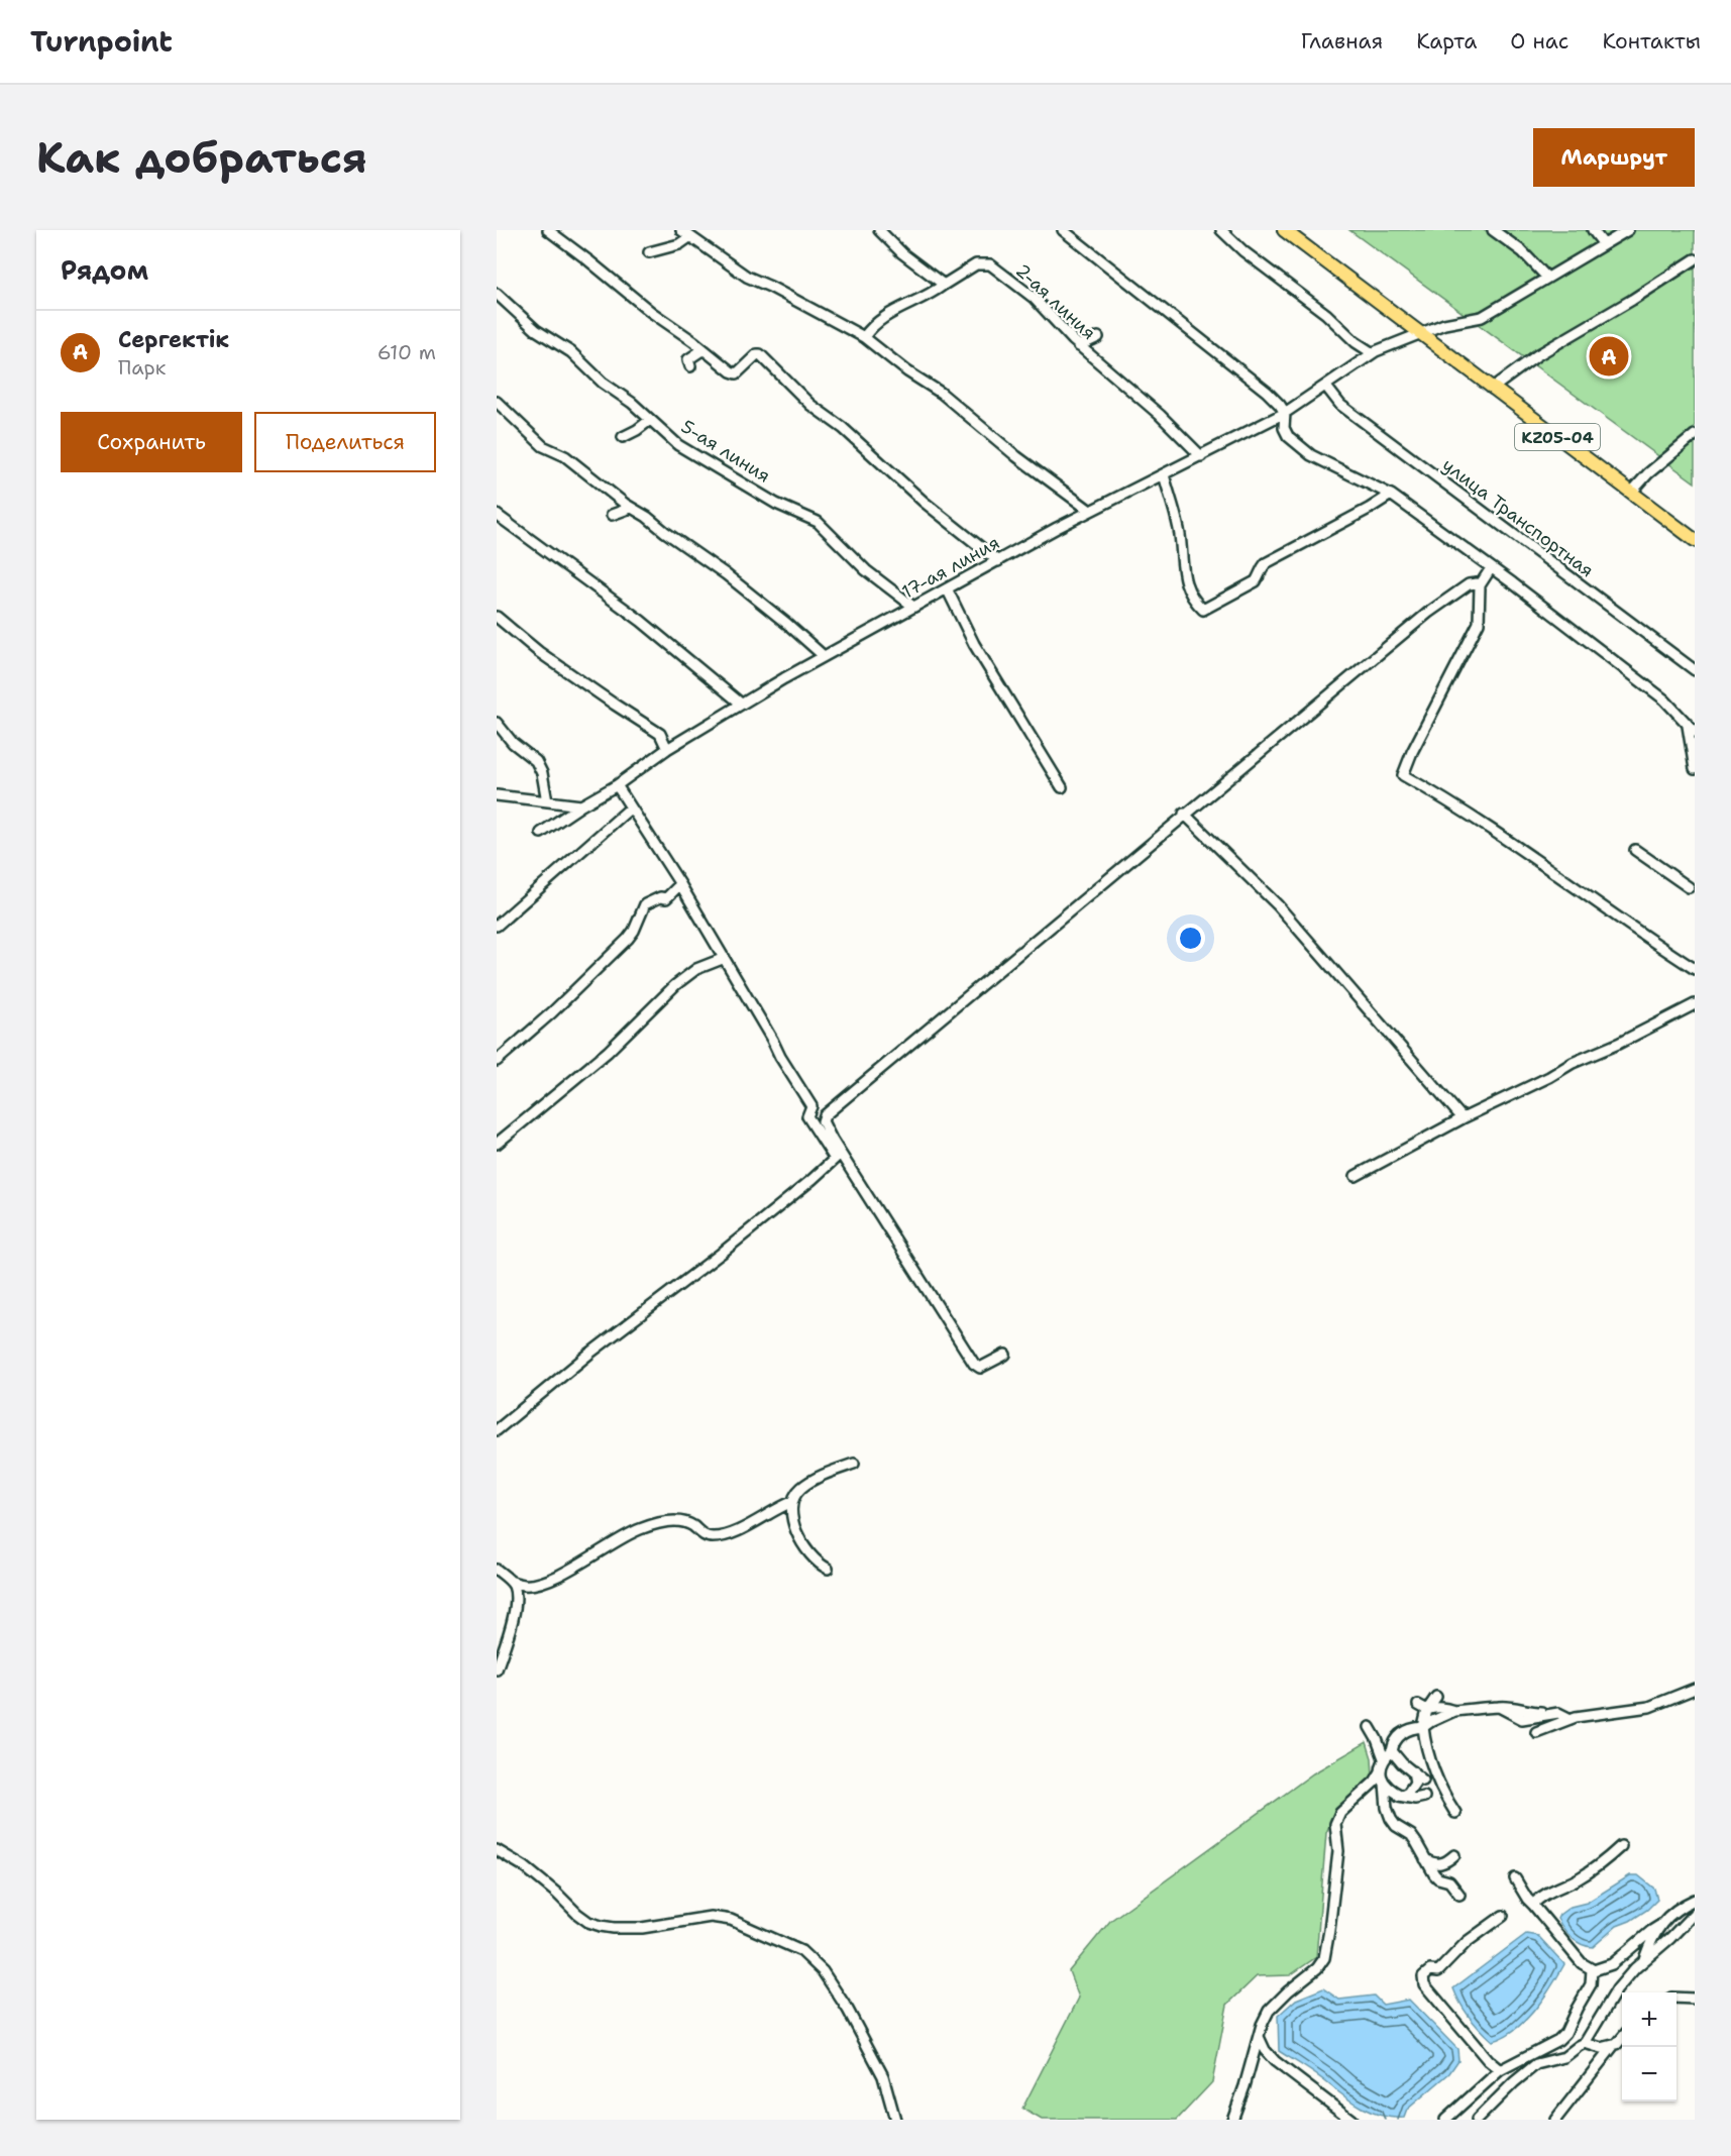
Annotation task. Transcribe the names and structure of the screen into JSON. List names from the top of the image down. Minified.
{"streets":{"main road":["KZ05-04"],"street":["2-ая линия","5-ая линия","улица Транспортная","17-ая линия"]},"crossings":[["2-ая линия","17-ая линия"],["KZ05-04","17-ая линия"],["5-ая линия","17-ая линия"],["улица Транспортная","17-ая линия"]],"page":{"header":"Turnpoint","nav":["Главная","Карта","О нас","Контакты"],"buttons":["Маршрут",["Сохранить","Поделиться"]],"title":"Как добраться","heading":"Рядом","list":[{"mark":"A","name":"Сергектік","note":"Парк","value":"610 m"}],"pins":"A","map_buttons":["+","−"]}}
